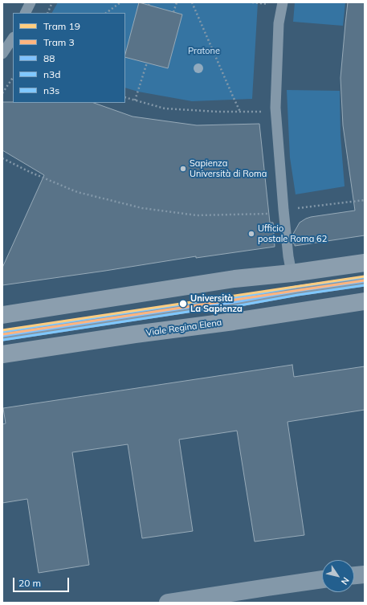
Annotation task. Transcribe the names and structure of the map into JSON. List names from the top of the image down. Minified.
{"streets":{"main road":["Viale Regina Elena"]},"parks":["Pratone"],"places":["Sapienza Università di Roma","Ufficio postale Roma 62","Università La Sapienza"],"lines":["tram line 19","transit line n3s","tram line 3","transit line 88","transit line n3d"],"legend":["Tram 19","Tram 3","88","n3d","n3s"],"scale_bar":"20 m","north":"bottom right"}
